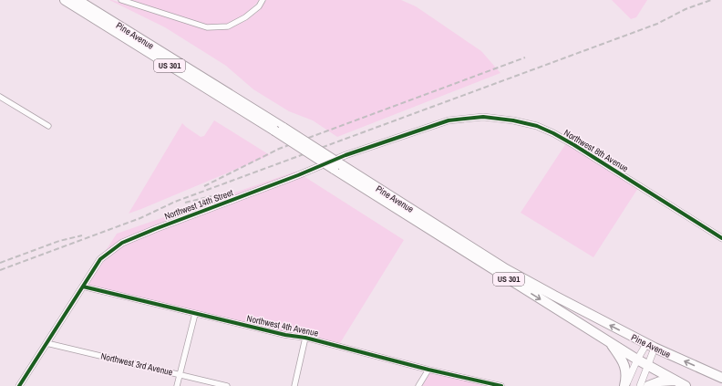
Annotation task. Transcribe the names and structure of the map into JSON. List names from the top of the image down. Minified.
{"streets":{"highway":["Pine Avenue","US 301"],"street":["Northwest 8th Avenue","Northwest 14th Street","Northwest 4th Avenue","Northwest 3rd Avenue"]},"crossings":[["Northwest 8th Avenue","Northwest 14th Street"],["Northwest 14th Street","Northwest 4th Avenue"],["Northwest 14th Street","Northwest 3rd Avenue"]]}
